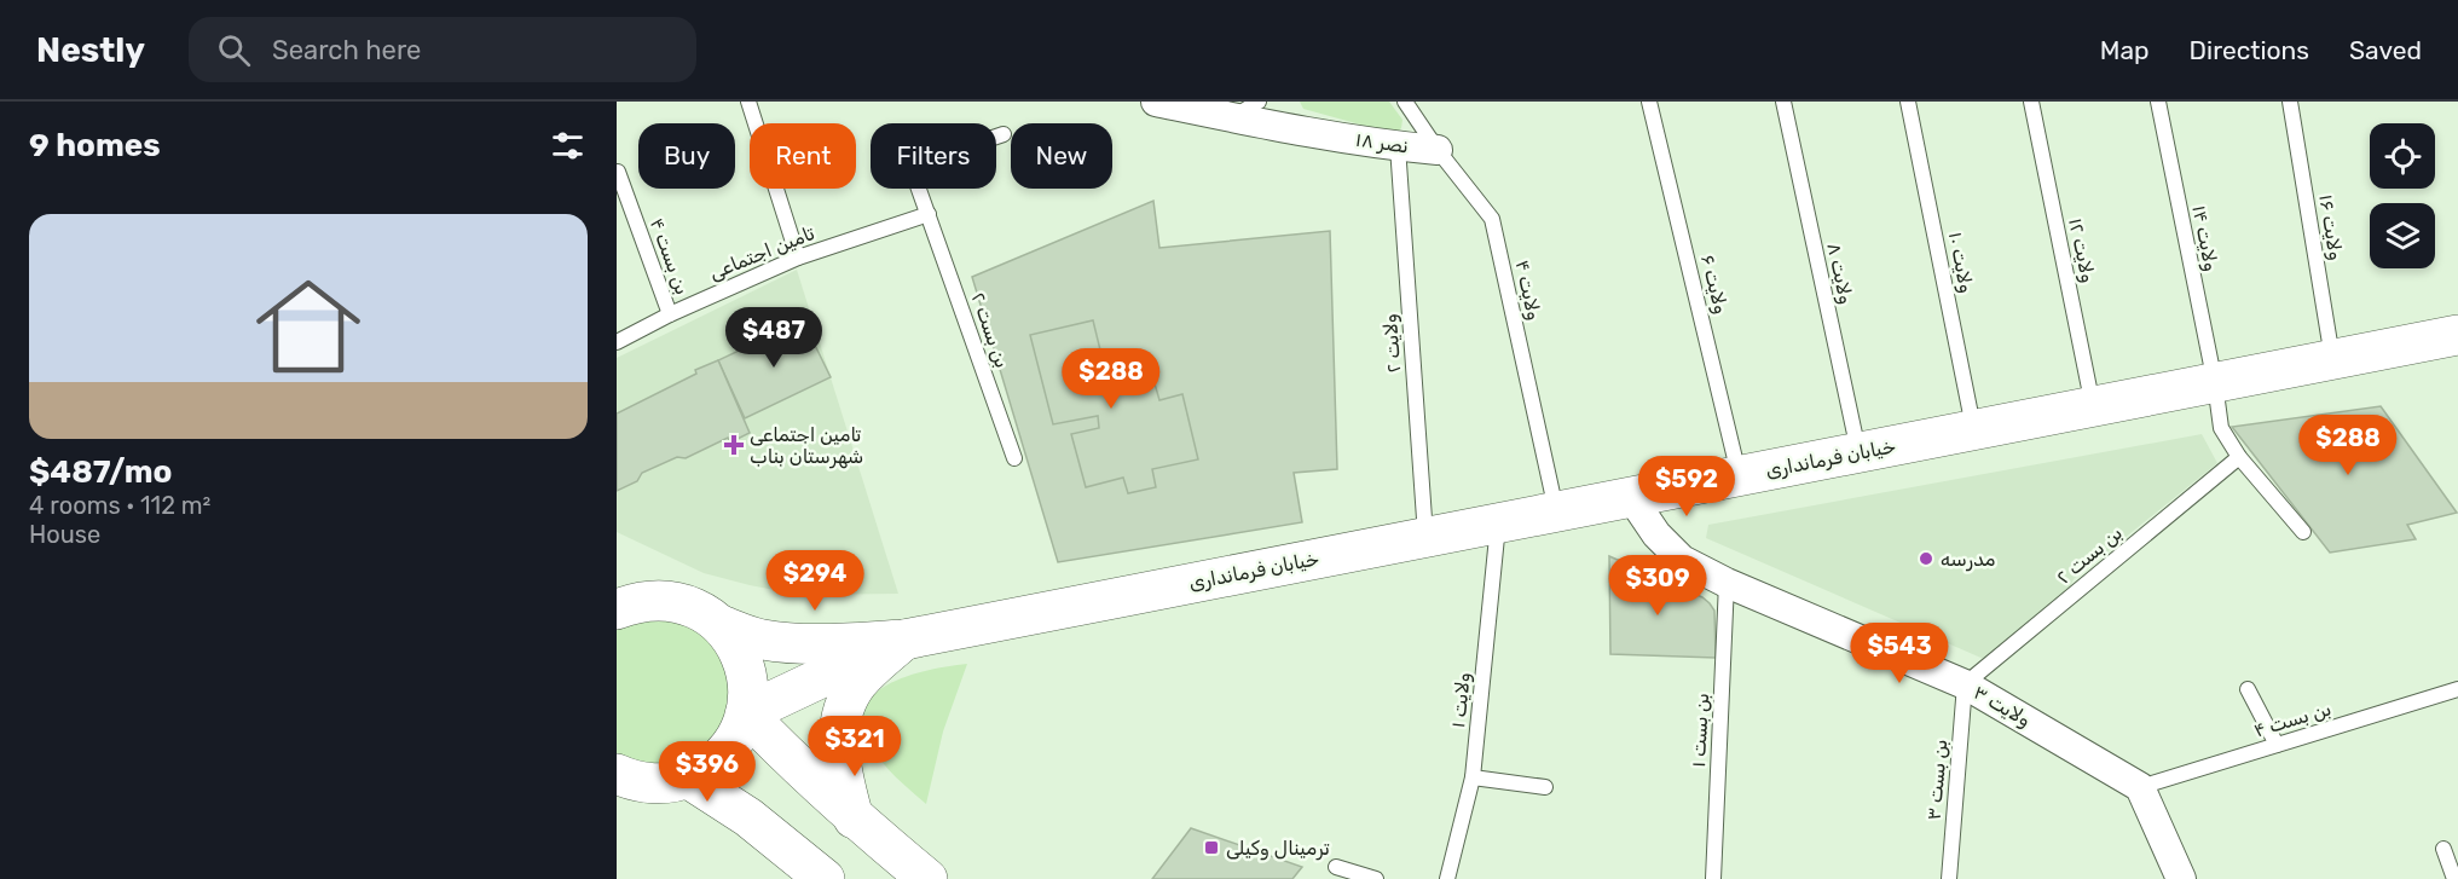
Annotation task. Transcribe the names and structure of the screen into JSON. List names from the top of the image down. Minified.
{"streets":{"main road":["خیابان فرمانداری"],"street":["نصر ۱۸","ولایت ۳"],"lane":["ولایت ۱۶","ولایت ۱۴","ولایت ۱۲","تامین اجتماعی","بن بست ۴","ولایت ۱۰","ولایت ۸","ولایت ۶","ولایت ۴","بن بست ۲","ولایت ۲","ولایت ۱","بن بست ۱","بن بست ۳"]},"crossings":[["نصر ۱۸","ولایت ۴"],["نصر ۱۸","ولایت ۲"],["ولایت ۱۶","خیابان فرمانداری"],["ولایت ۱۴","بن بست ۲"],["ولایت ۱۴","خیابان فرمانداری"],["ولایت ۱۲","خیابان فرمانداری"],["تامین اجتماعی","بن بست ۴"],["تامین اجتماعی","بن بست ۲"],["بن بست ۴","ولایت ۳"],["ولایت ۱۰","خیابان فرمانداری"],["ولایت ۸","خیابان فرمانداری"],["ولایت ۶","خیابان فرمانداری"],["ولایت ۴","خیابان فرمانداری"],["بن بست ۲","ولایت ۳"],["بن بست ۲","بن بست ۳"],["ولایت ۲","خیابان فرمانداری"],["خیابان فرمانداری","ولایت ۱"],["خیابان فرمانداری","ولایت ۳"],["ولایت ۳","بن بست ۱"],["ولایت ۳","بن بست ۳"]],"places":{"health":["تامین اجتماعی شهرستان بناب"],"other":["مدرسه"],"transit":["ترمینال وکیلی"]},"page":{"header":"Nestly","search":"Search here","nav":["Map","Directions","Saved"],"heading":"9 homes","chip":["Buy","Rent","Filters","New"],"list":[{"name":"$487/mo","note":"4 rooms · 112 m² · House"}],"price":["$487","$288","$288","$592","$294","$309","$543","$321","$396"]}}
